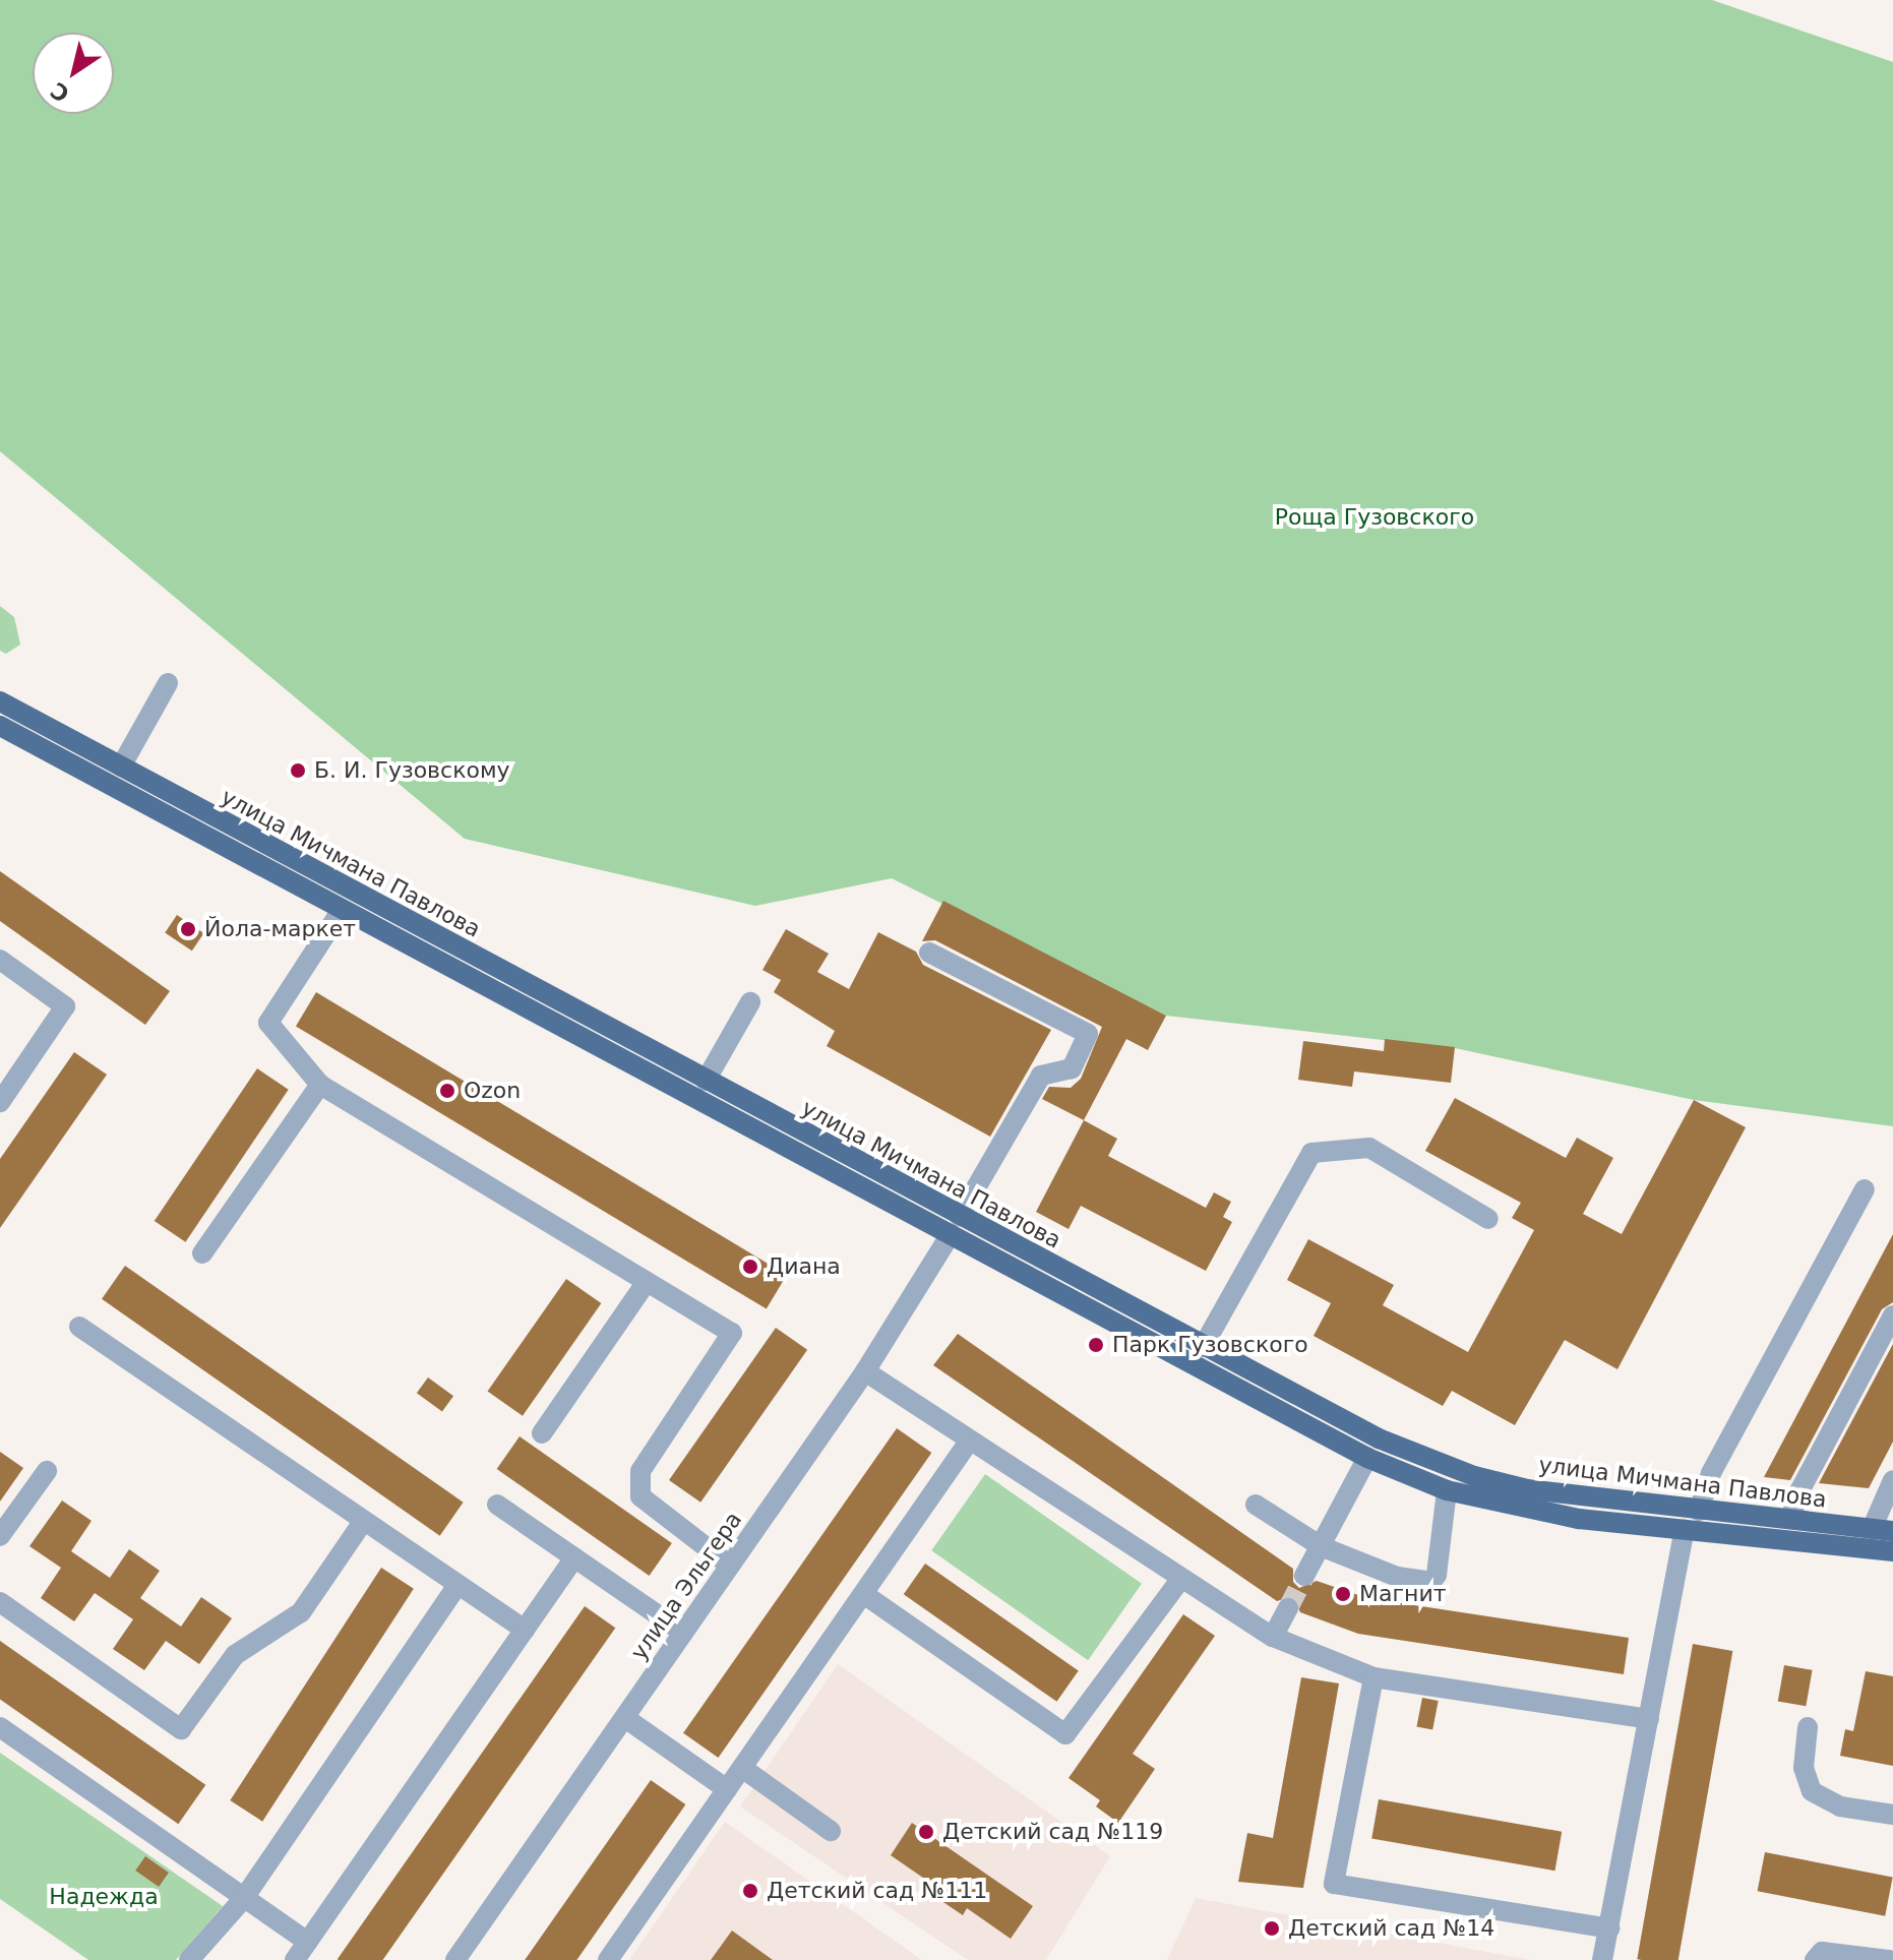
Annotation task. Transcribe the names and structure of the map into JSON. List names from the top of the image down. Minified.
{"streets":{"main road":["улица Мичмана Павлова"],"street":["улица Эльгера"]},"crossings":[["улица Мичмана Павлова","улица Эльгера"]],"parks":["Роща Гузовского","Надежда"],"places":["Б. И. Гузовскому","Йола-маркет","Ozon","Диана","Парк Гузовского","Магнит","Детский сад №119","Детский сад №111","Детский сад №14"],"north":"bottom left"}
